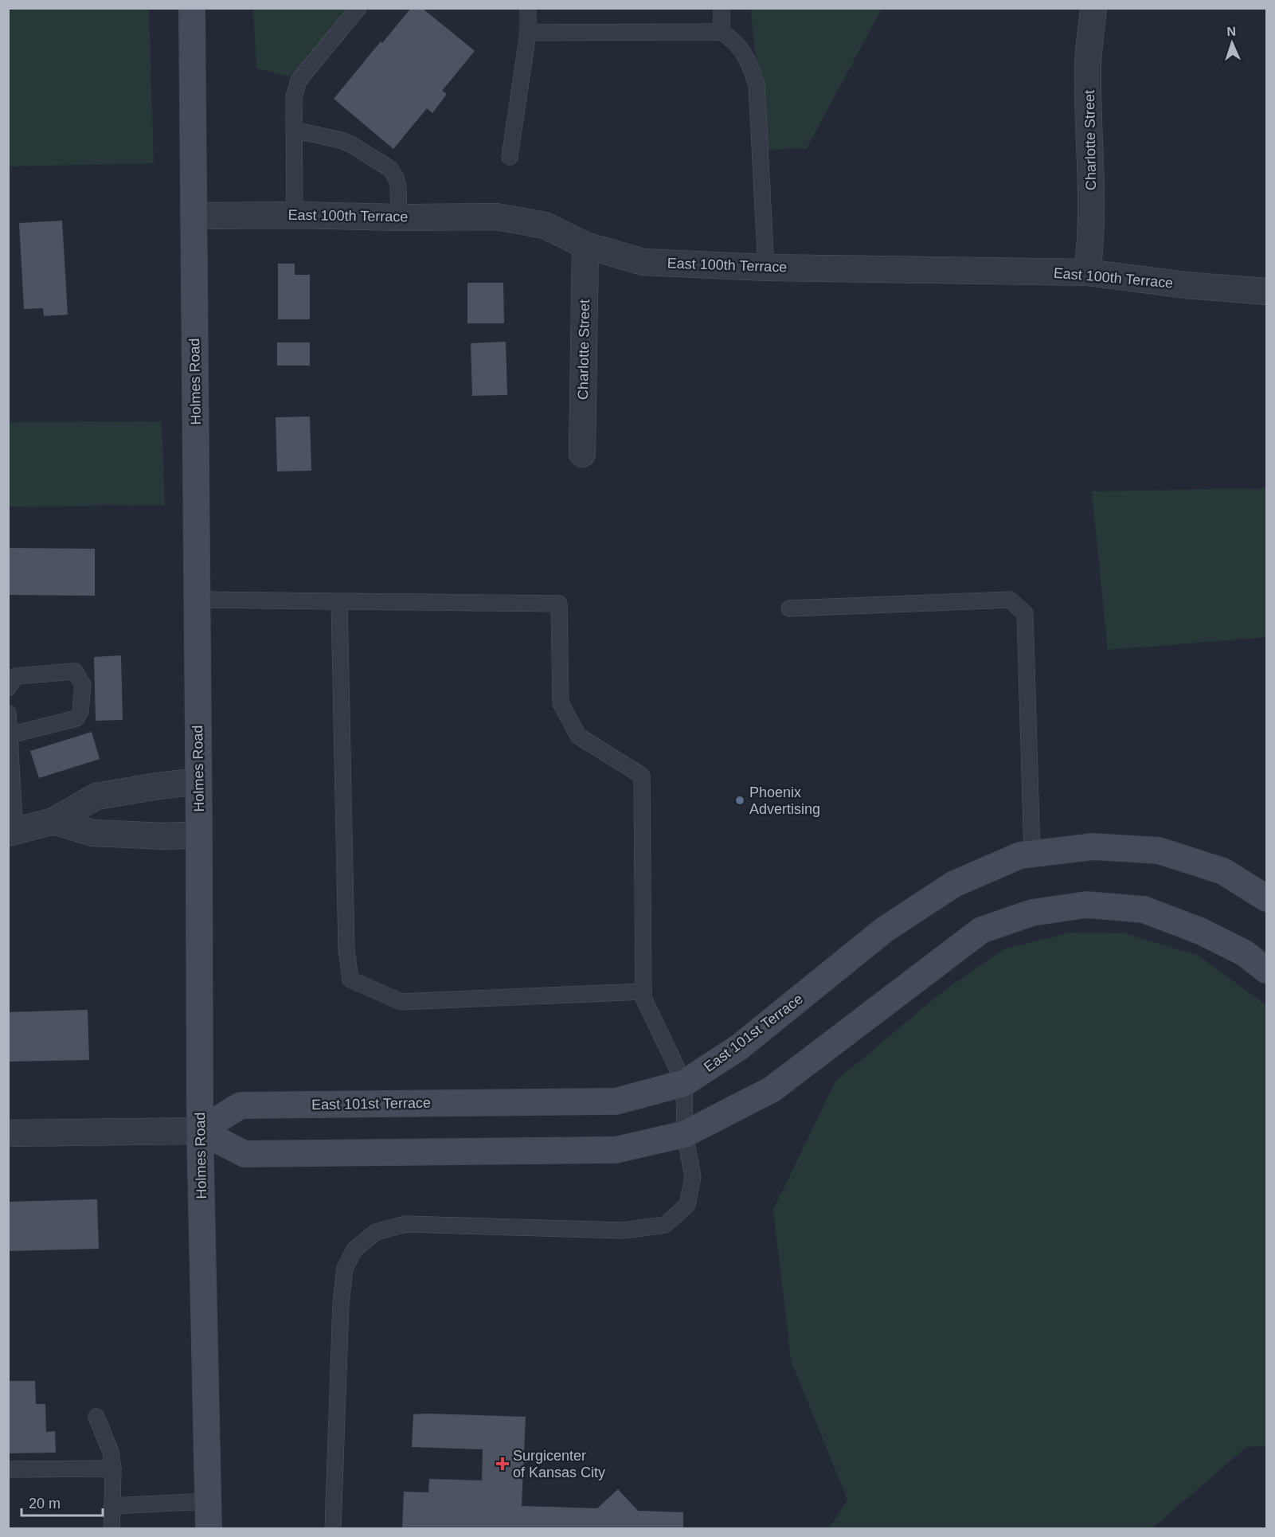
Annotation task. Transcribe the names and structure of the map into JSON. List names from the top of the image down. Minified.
{"streets":{"street":["Charlotte Street","East 100th Terrace","Holmes Road","East 101st Terrace"]},"crossings":[["Charlotte Street","East 100th Terrace"],["East 100th Terrace","Holmes Road"],["Holmes Road","East 101st Terrace"]],"places":{"other":["Phoenix Advertising"],"health":["Surgicenter of Kansas City"]},"scale_bar":"20 m","north":"top"}
